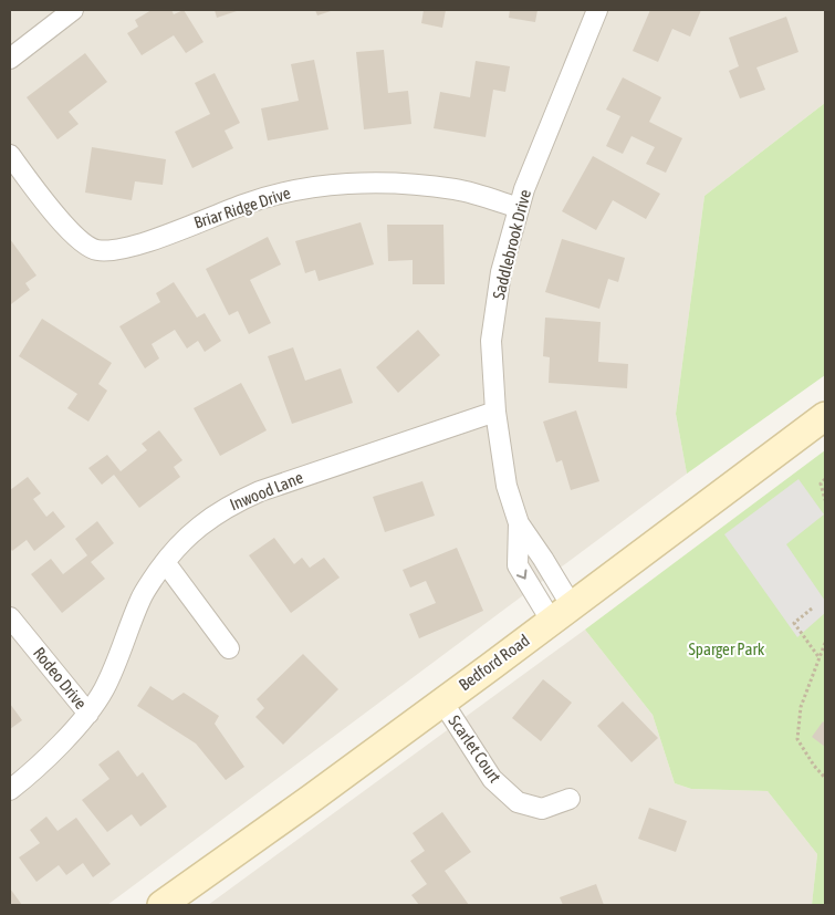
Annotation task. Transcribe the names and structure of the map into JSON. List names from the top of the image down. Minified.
{"streets":{"street":["Briar Ridge Drive","Saddlebrook Drive","Inwood Lane","Bedford Road","Rodeo Drive","Scarlet Court"]},"crossings":[["Briar Ridge Drive","Saddlebrook Drive"],["Saddlebrook Drive","Inwood Lane"],["Saddlebrook Drive","Bedford Road"],["Inwood Lane","Rodeo Drive"],["Bedford Road","Scarlet Court"]],"parks":["Sparger Park"]}
